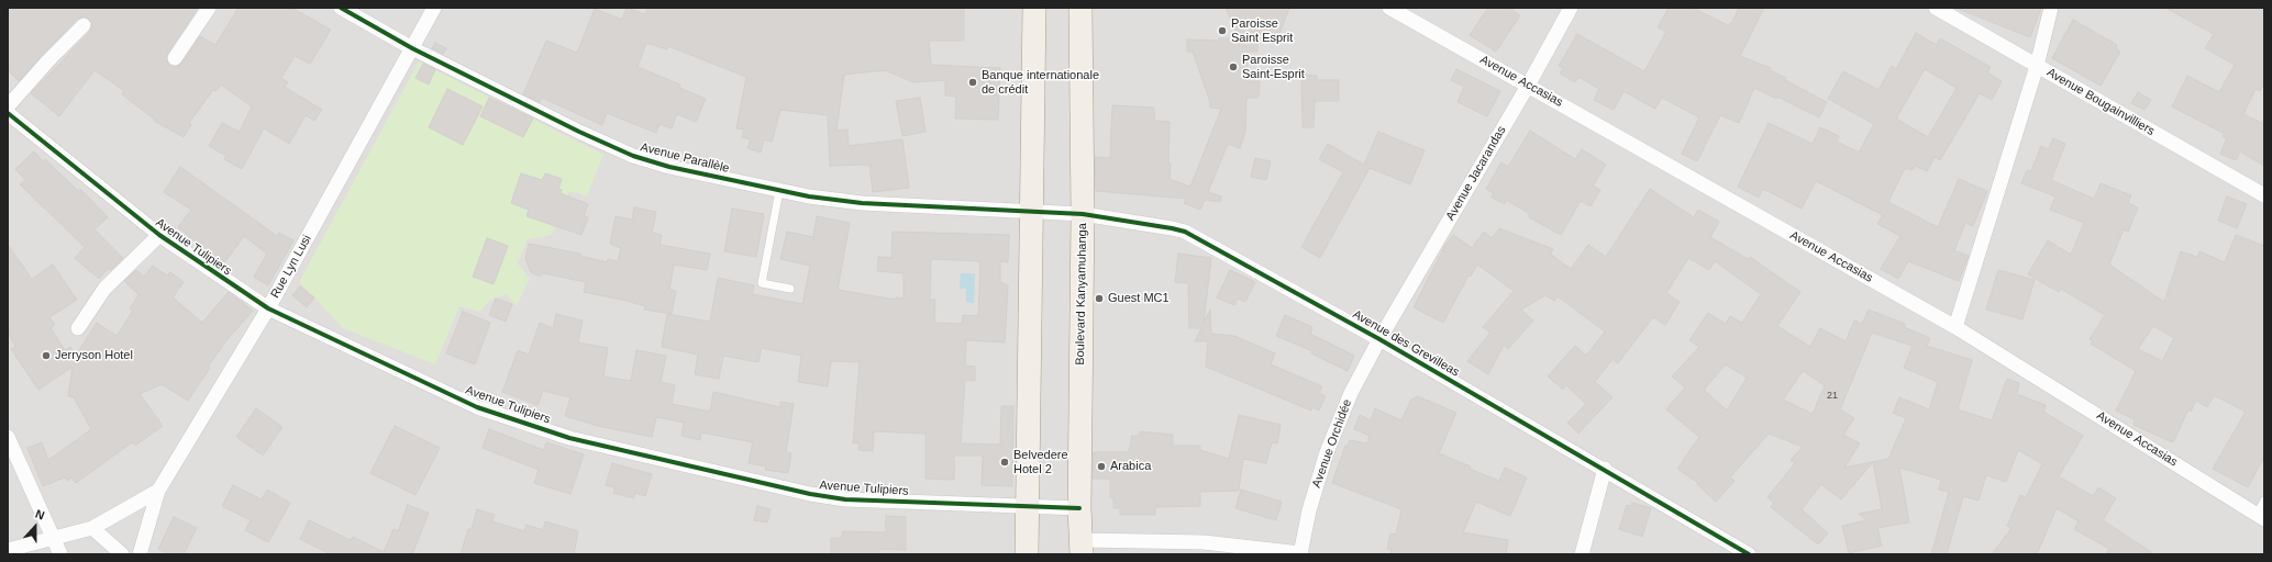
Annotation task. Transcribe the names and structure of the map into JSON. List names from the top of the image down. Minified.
{"streets":{"main road":["Boulevard Kanyamuhanga"],"street":["Avenue Accasias","Avenue Bougainvilliers","Avenue Parallèle","Avenue Jacarandas","Avenue Tulipiers","Rue Lyn Lusi","Avenue des Grevilleas","Avenue Orchidée"]},"crossings":[["Avenue Accasias","Avenue Jacarandas"],["Avenue Parallèle","Rue Lyn Lusi"],["Avenue Parallèle","Avenue des Grevilleas"],["Avenue Jacarandas","Avenue des Grevilleas"],["Avenue Jacarandas","Avenue Orchidée"],["Avenue Tulipiers","Rue Lyn Lusi"],["Avenue Tulipiers","Boulevard Kanyamuhanga"],["Boulevard Kanyamuhanga","Avenue des Grevilleas"],["Avenue des Grevilleas","Avenue Orchidée"]],"places":["Paroisse Saint Esprit","Paroisse Saint-Esprit","Banque internationale de crédit","Guest MC1","Jerryson Hotel","Belvedere Hotel 2","Arabica"],"house_numbers":["21"],"north":"top"}
